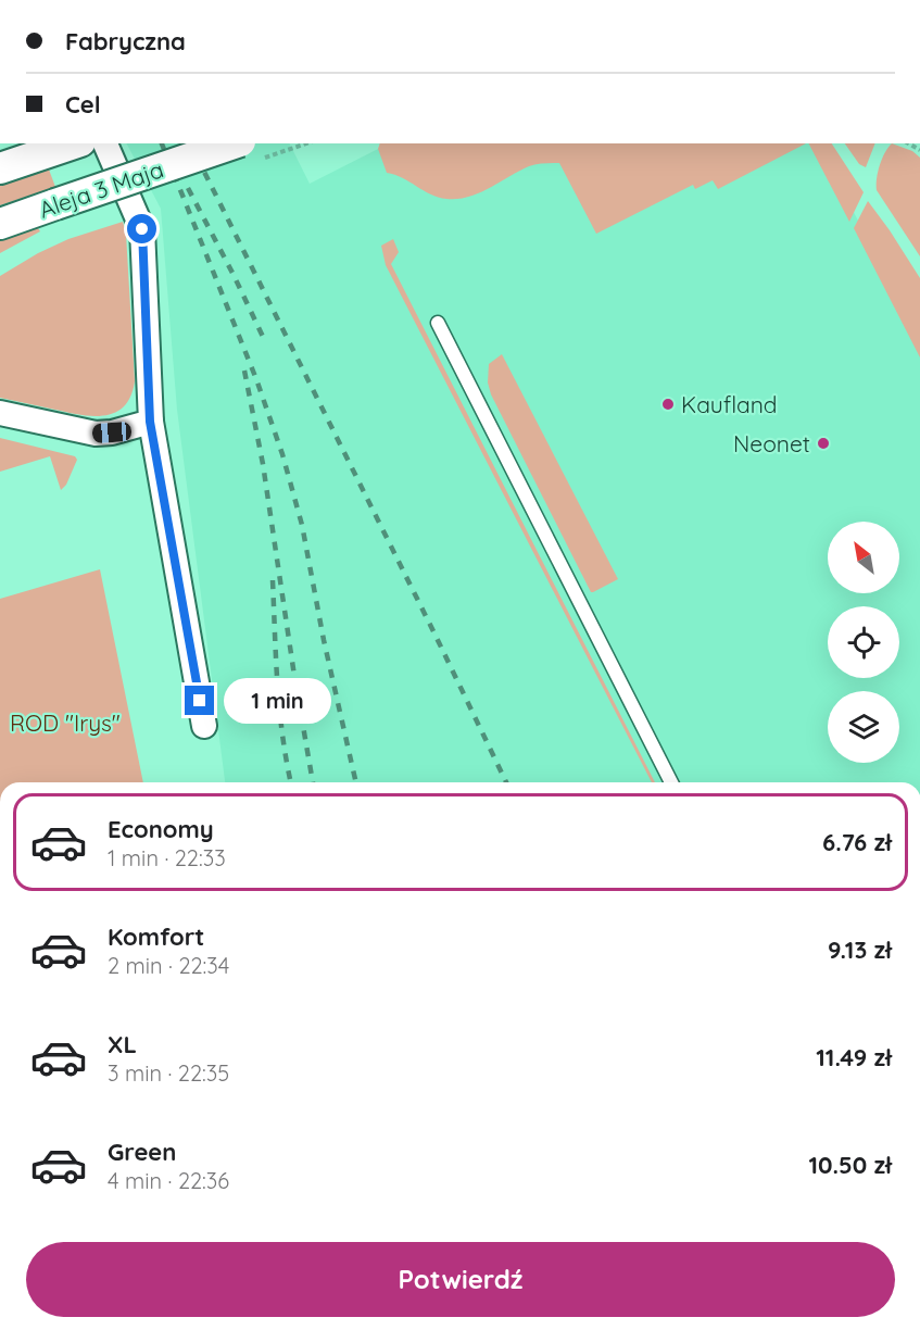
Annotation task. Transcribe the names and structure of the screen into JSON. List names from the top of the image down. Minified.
{"streets":{"street":["Aleja 3 Maja"]},"parks":["ROD \"Irys\""],"places":["Kaufland","Neonet"],"north":"top left","page":{"banner":["Fabryczna","Cel"],"bubble":"1 min","list":[{"name":"Economy","note":"1 min · 22:33","value":"6.76 zł"},{"name":"Komfort","note":"2 min · 22:34","value":"9.13 zł"},{"name":"XL","note":"3 min · 22:35","value":"11.49 zł"},{"name":"Green","note":"4 min · 22:36","value":"10.50 zł"}],"buttons":"Potwierdź"}}
